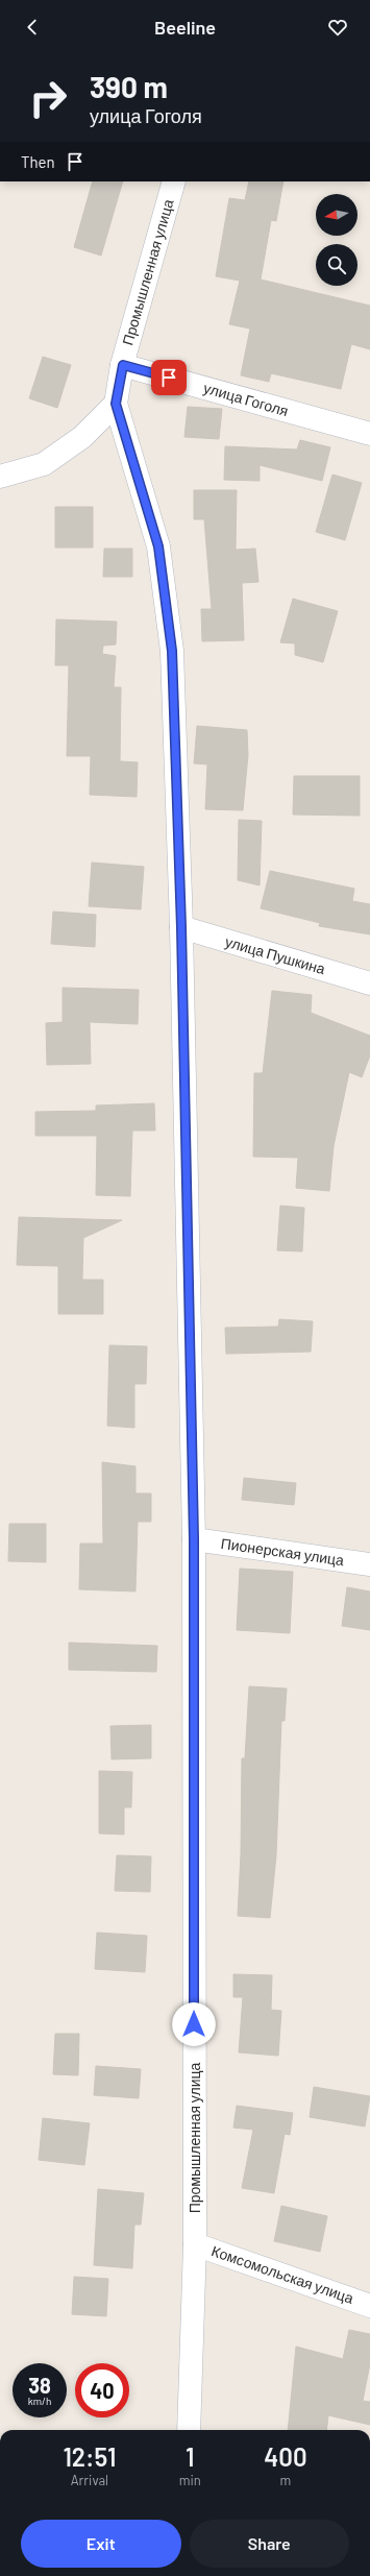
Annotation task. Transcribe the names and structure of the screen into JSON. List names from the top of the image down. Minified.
{"streets":{"street":["Промышленная улица","улица Гоголя","улица Пушкина","Пионерская улица","Комсомольская улица"]},"crossings":[["Промышленная улица","улица Гоголя"],["Промышленная улица","улица Пушкина"],["Промышленная улица","Пионерская улица"],["Промышленная улица","Комсомольская улица"]],"north":"left","page":{"header":"Beeline","turn":["390 m","улица Гоголя"],"then":"Then","speed":"38 km/h","limit":"40","eta":["12:51","Arrival","1","min","400","m"],"buttons":["Exit","Share"]}}
